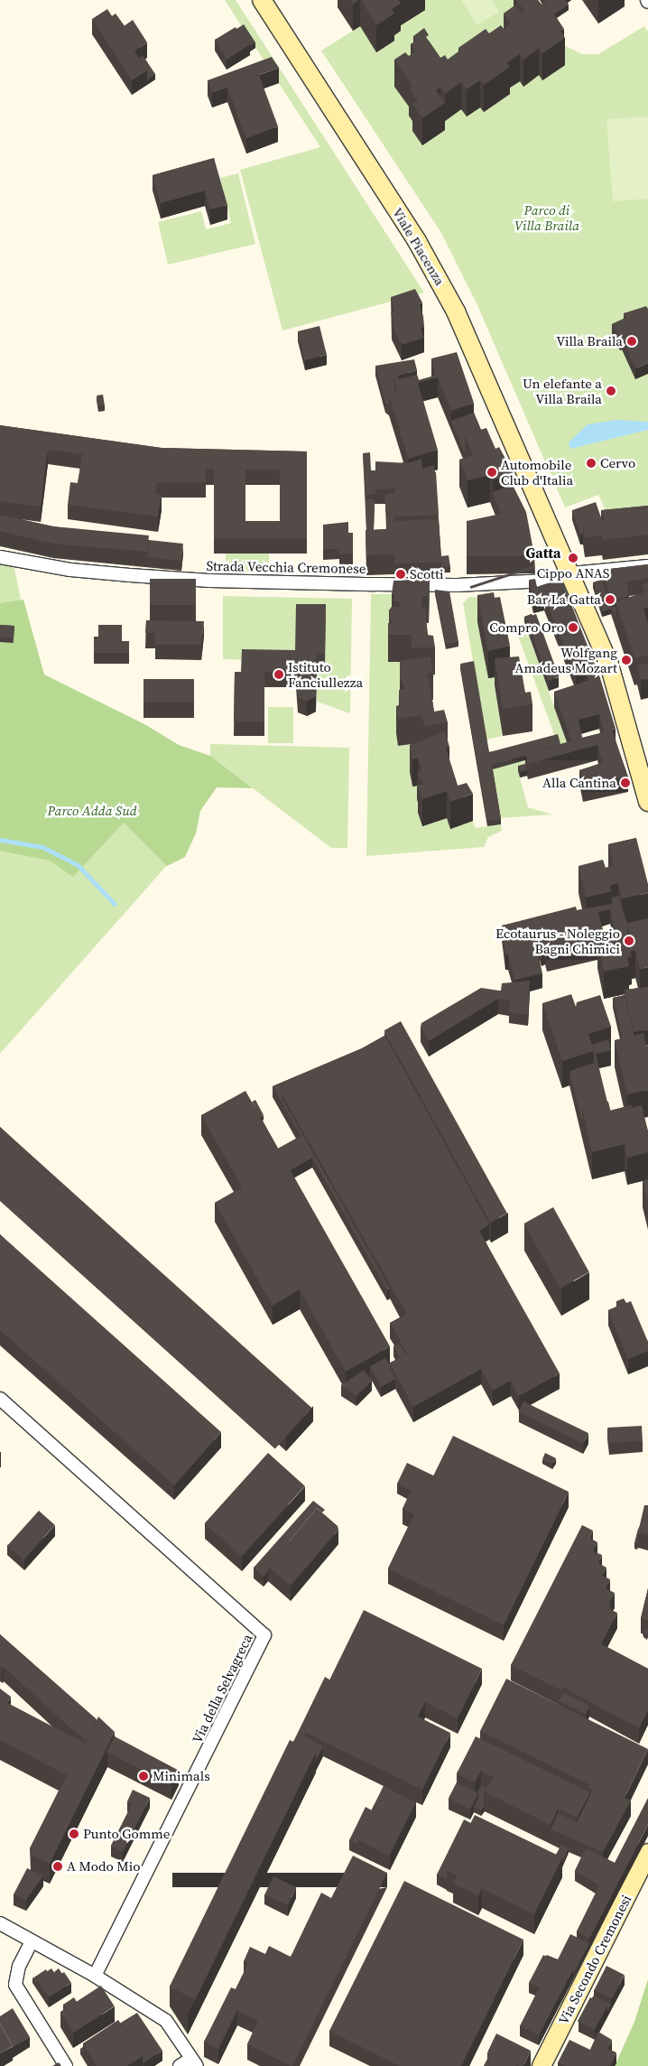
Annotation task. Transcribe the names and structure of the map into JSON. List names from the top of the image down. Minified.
{"streets":{"street":["Viale Piacenza","Strada Vecchia Cremonese","Via della Selvagreca","Via Secondo Cremonesi"]},"crossings":[["Viale Piacenza","Strada Vecchia Cremonese"]],"districts":["Gatta"],"parks":["Parco di Villa Braila","Parco Adda Sud"],"places":["Villa Braila","Un elefante a Villa Braila","Cervo","Automobile Club d'Italia","Cippo ANAS","Scotti","Bar La Gatta","Compro Oro","Wolfgang Amadeus Mozart","Istituto Fanciullezza","Alla Cantina","Ecotaurus - Noleggio Bagni Chimici","Minimals","Punto Gomme","A Modo Mio"]}
